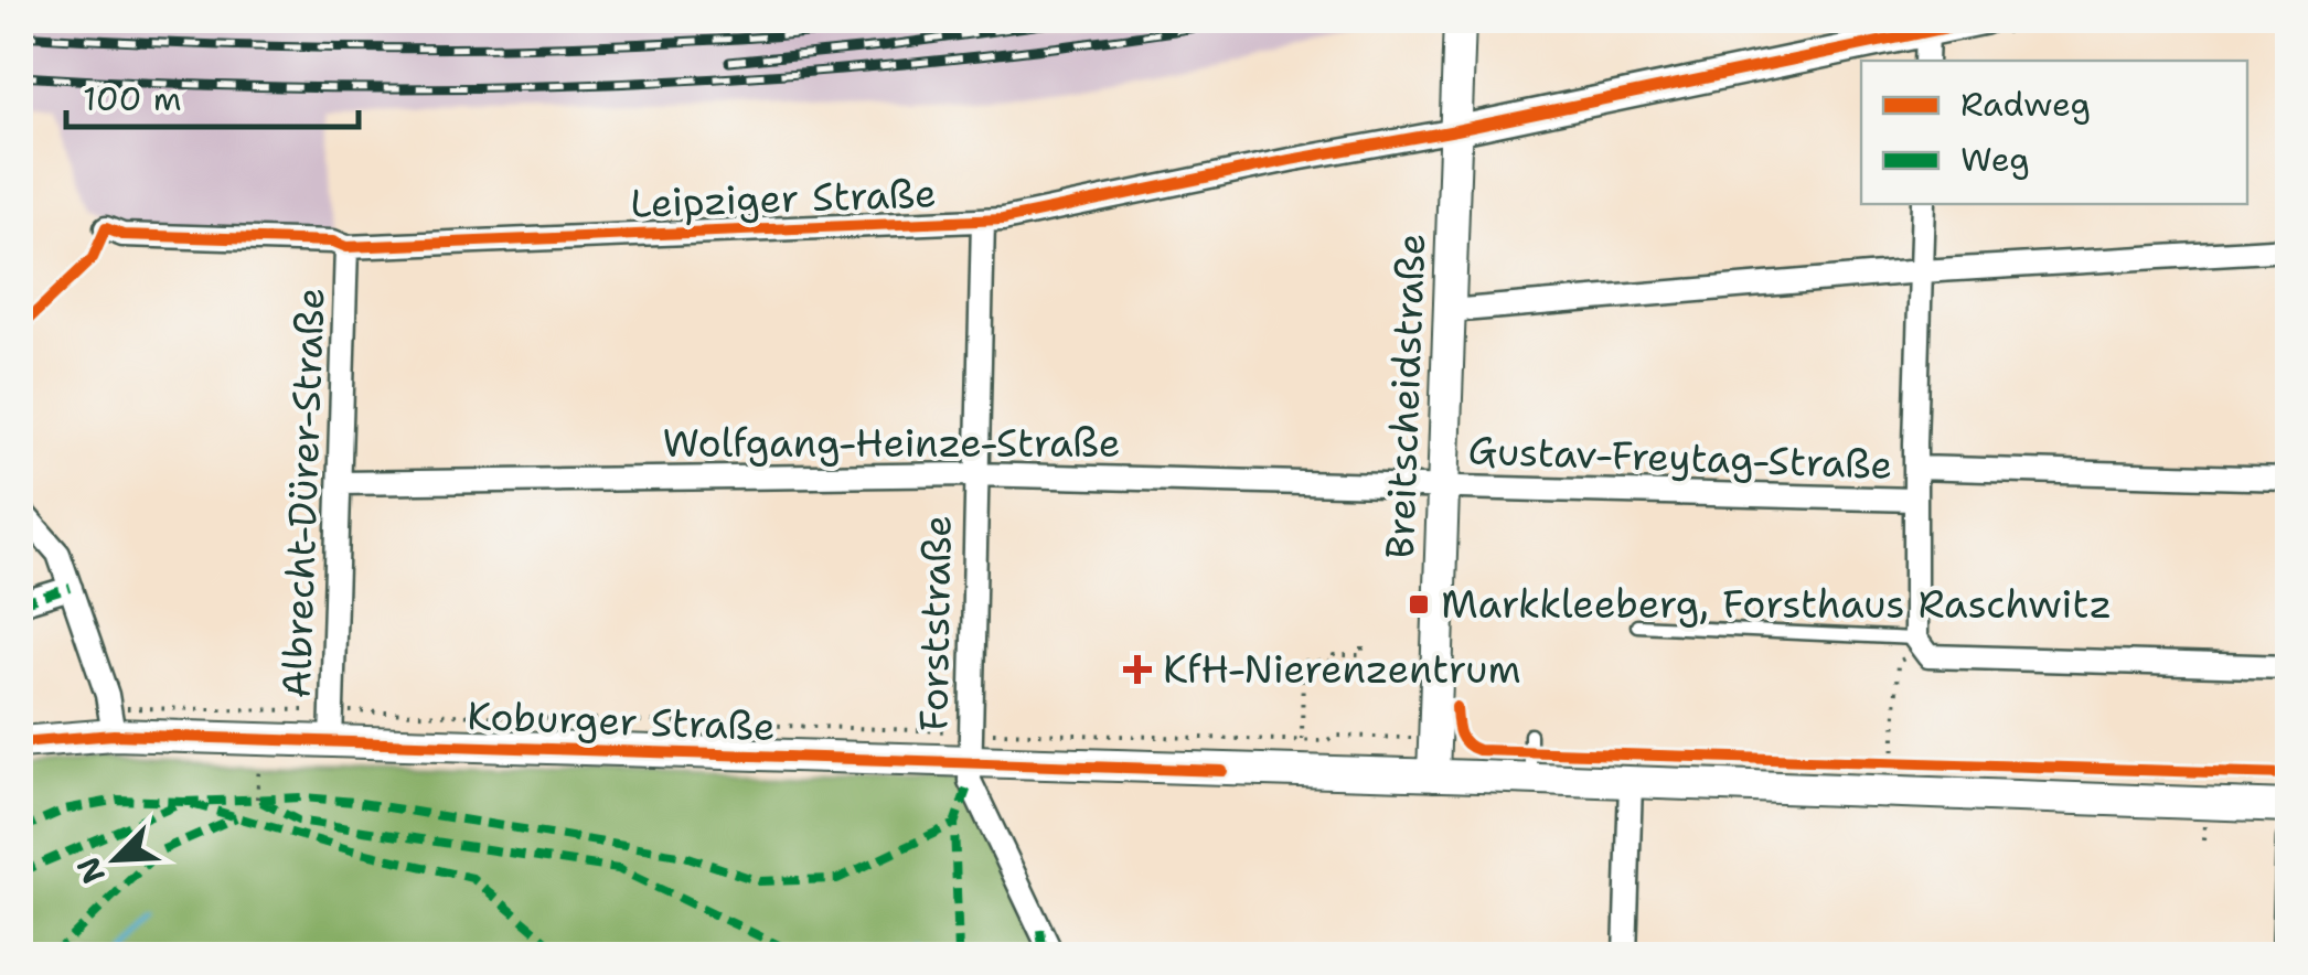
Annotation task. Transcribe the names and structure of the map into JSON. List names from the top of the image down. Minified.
{"streets":{"main road":["Breitscheidstraße","Koburger Straße"],"street":["Leipziger Straße","Wolfgang-Heinze-Straße","Gustav-Freytag-Straße","Albrecht-Dürer-Straße","Forststraße"]},"crossings":[["Leipziger Straße","Breitscheidstraße"],["Leipziger Straße","Albrecht-Dürer-Straße"],["Leipziger Straße","Forststraße"],["Breitscheidstraße","Wolfgang-Heinze-Straße"],["Breitscheidstraße","Gustav-Freytag-Straße"],["Breitscheidstraße","Koburger Straße"],["Wolfgang-Heinze-Straße","Gustav-Freytag-Straße"],["Wolfgang-Heinze-Straße","Albrecht-Dürer-Straße"],["Wolfgang-Heinze-Straße","Forststraße"],["Albrecht-Dürer-Straße","Koburger Straße"],["Forststraße","Koburger Straße"]],"places":{"transit":["Markkleeberg, Forsthaus Raschwitz"],"health":["KfH-Nierenzentrum"]},"legend":["Radweg","Weg"],"scale_bar":"100 m","north":"bottom left"}
